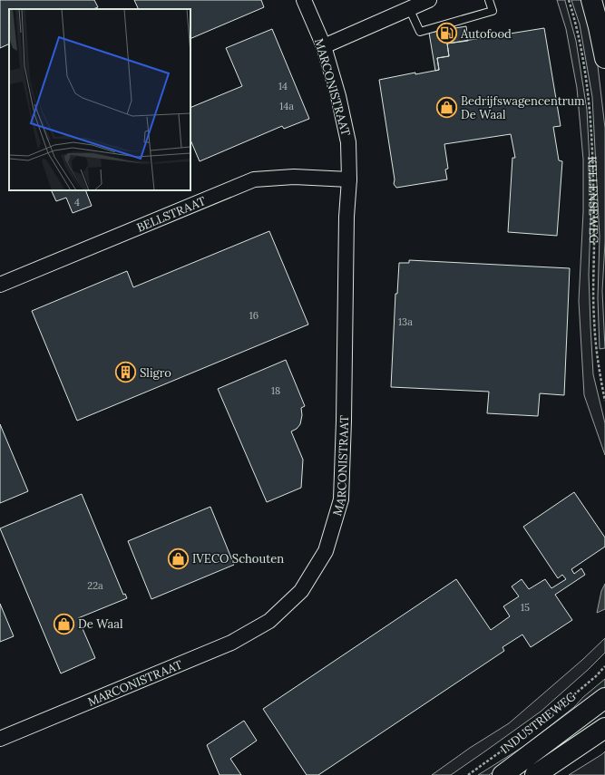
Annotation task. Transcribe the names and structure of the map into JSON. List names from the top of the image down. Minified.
{"streets":{"main road":["INDUSTRIEWEG"],"street":["MARCONISTRAAT","BELLSTRAAT"],"path":["KELLENSEWEG"]},"crossings":[["MARCONISTRAAT","BELLSTRAAT"]],"places":{"fuel station":["Autofood"],"shop":["Bedrijfswagencentrum De Waal","IVECO Schouten","De Waal"],"building":["Sligro"]},"house_numbers":["14","14a","4","16","13a","18","22a","15"]}
